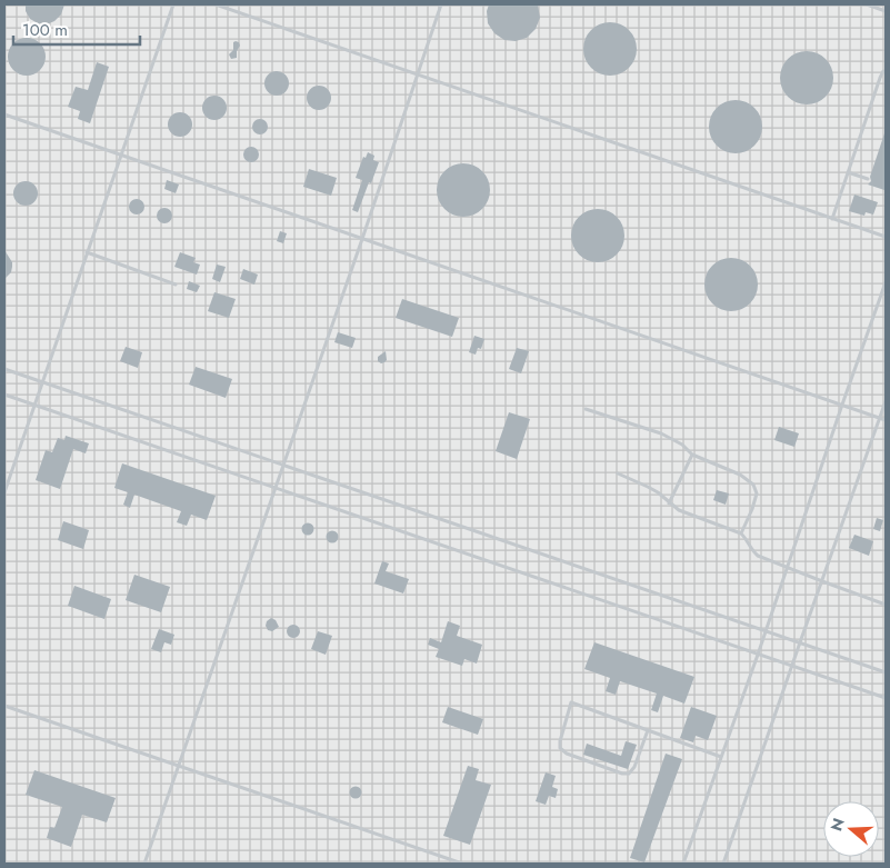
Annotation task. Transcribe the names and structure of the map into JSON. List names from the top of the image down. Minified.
{"scale_bar":"100 m","north":"left"}
